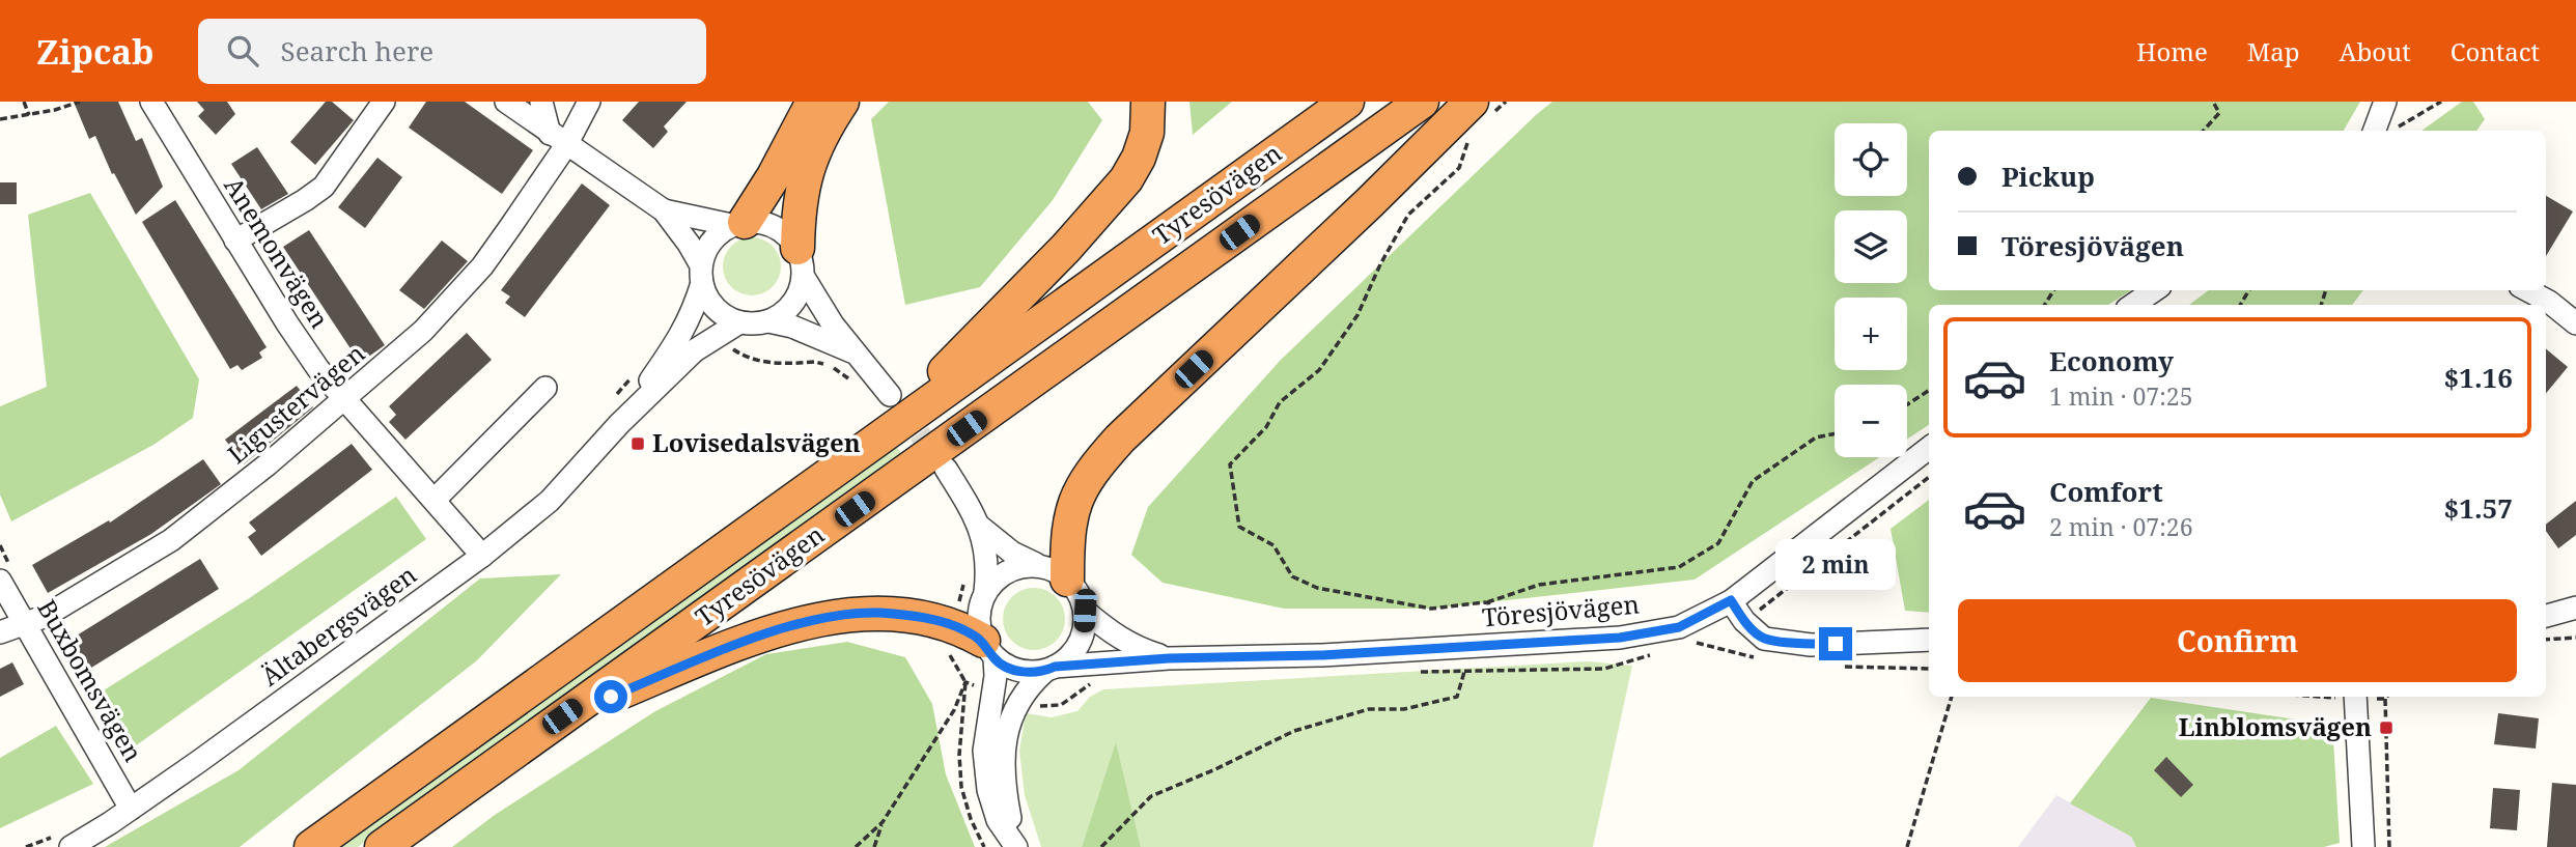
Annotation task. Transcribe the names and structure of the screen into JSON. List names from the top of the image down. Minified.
{"streets":{"highway":["Tyresövägen"],"street":["Anemonvägen","Ligustervägen","Töresjövägen","Ältabergsvägen","Buxbomsvägen"]},"crossings":[["Anemonvägen","Ligustervägen"],["Anemonvägen","Ältabergsvägen"],["Ligustervägen","Buxbomsvägen"],["Ältabergsvägen","Buxbomsvägen"]],"places":{"transit":["Lovisedalsvägen","Linblomsvägen"]},"page":{"header":"Zipcab","search":"Search here","nav":["Home","Map","About","Contact"],"map_buttons":["+","−"],"banner":["Pickup","Töresjövägen"],"list":[{"name":"Economy","note":"1 min · 07:25","value":"$1.16"},{"name":"Comfort","note":"2 min · 07:26","value":"$1.57"}],"bubble":"2 min","buttons":"Confirm"}}
